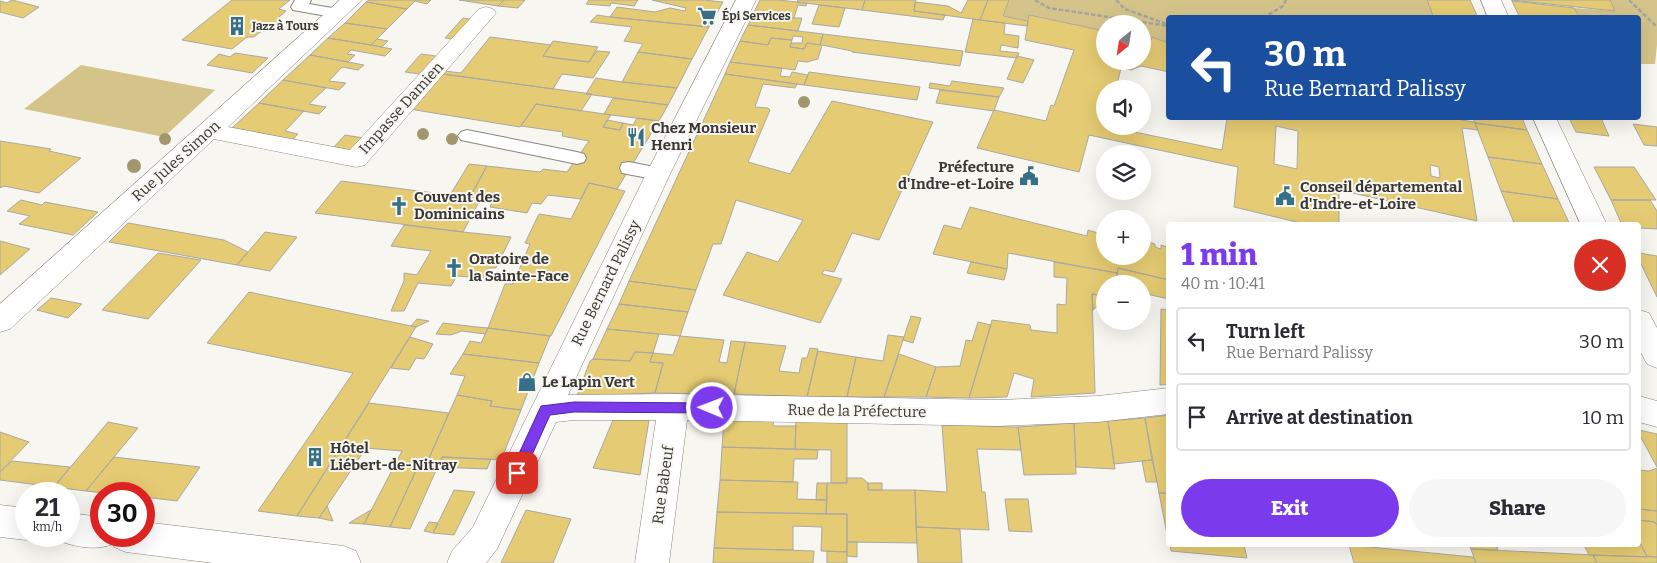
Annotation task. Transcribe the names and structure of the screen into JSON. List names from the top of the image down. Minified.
{"streets":{"street":["Impasse Damien","Rue Jules Simon","Rue Bernard Palissy","Rue de la Préfecture","Rue Babeuf"]},"crossings":[["Impasse Damien","Rue Jules Simon"],["Rue Bernard Palissy","Rue de la Préfecture"],["Rue de la Préfecture","Rue Babeuf"]],"places":{"supermarket":["Épi Services"],"building":["Jazz à Tours","Hôtel Liébert-de-Nitray"],"restaurant":["Chez Monsieur Henri"],"public building":["Préfecture d'Indre-et-Loire","Conseil départemental d'Indre-et-Loire"],"church":["Couvent des Dominicains","Oratoire de la Sainte-Face"],"shop":["Le Lapin Vert"]},"north":"bottom left","page":{"map_buttons":["+","−"],"turn":["30 m","Rue Bernard Palissy"],"heading":["1 min","40 m · 10:41"],"list":[{"name":"Turn left","note":"Rue Bernard Palissy","value":"30 m"},{"name":"Arrive at destination","value":"10 m"}],"buttons":["Exit","Share"],"speed":"21 km/h","limit":"30"}}
